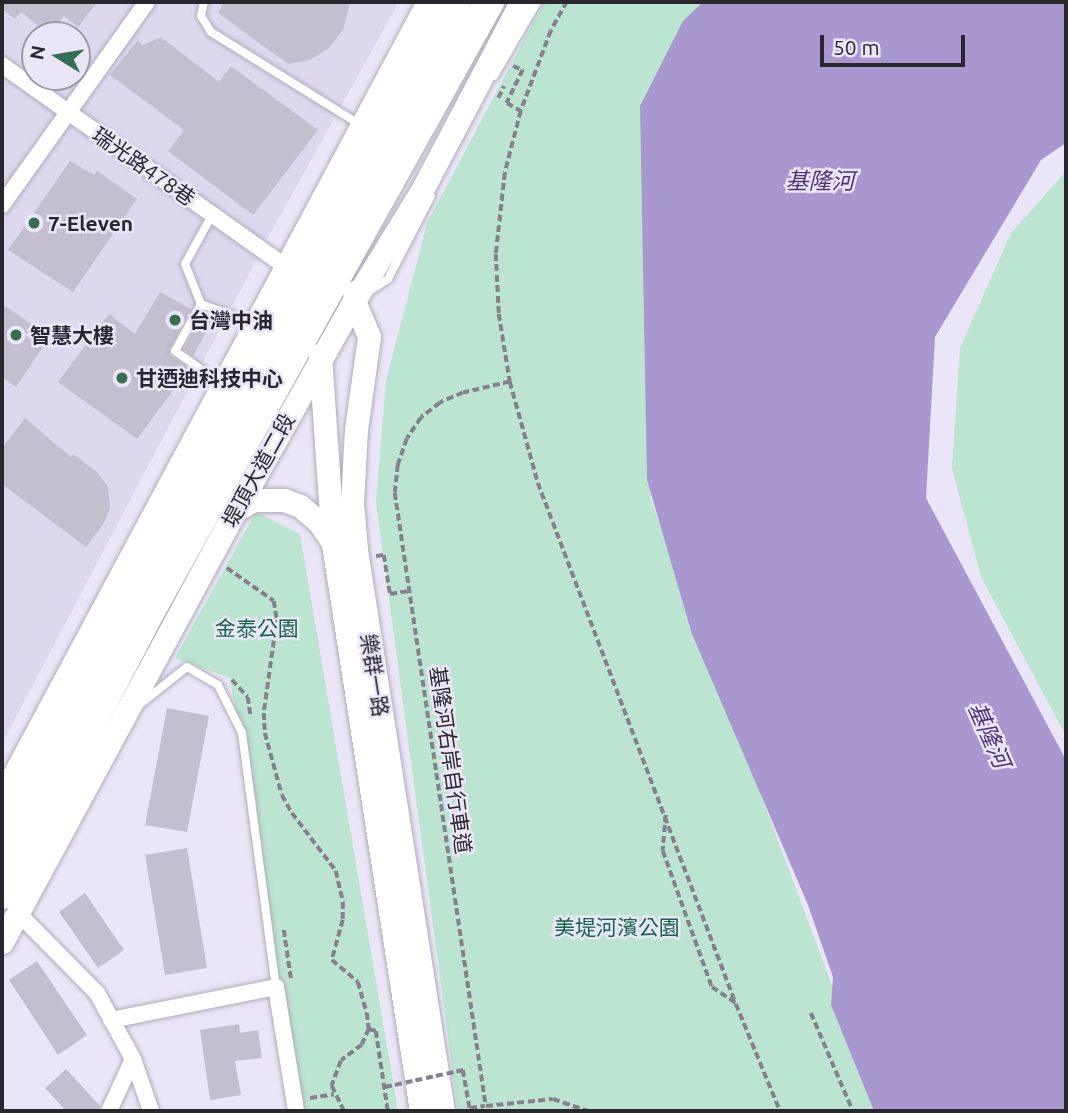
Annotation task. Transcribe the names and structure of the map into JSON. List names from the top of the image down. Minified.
{"streets":{"highway":["堤頂大道二段"],"street":["瑞光路478巷","樂群一路"],"path":["基隆河右岸自行車道"]},"crossings":[["瑞光路478巷","樂群一路"],["堤頂大道二段","樂群一路"]],"water":["基隆河"],"parks":["金泰公園","美堤河濱公園"],"places":["7-Eleven","台灣中油","智慧大樓","甘迺迪科技中心"],"scale_bar":"50 m","north":"left"}
